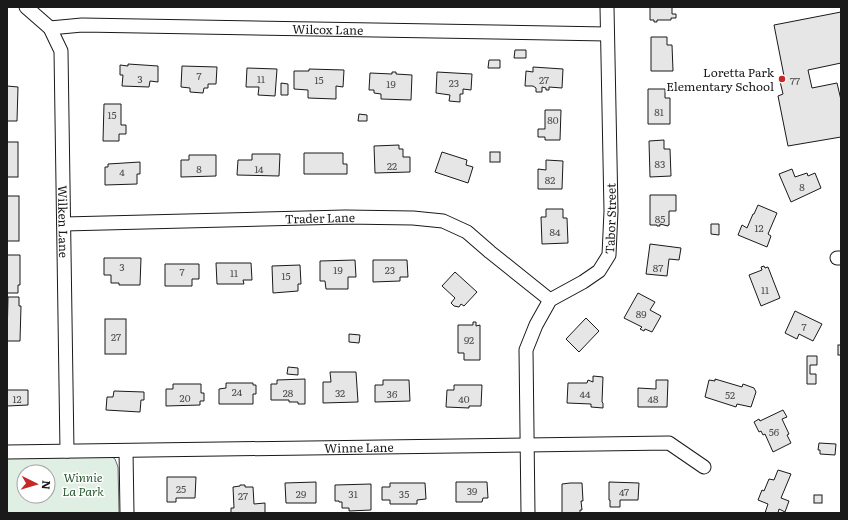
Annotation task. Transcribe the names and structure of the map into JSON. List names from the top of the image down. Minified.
{"streets":{"street":["Wilcox Lane","Trader Lane","Tabor Street","Wilken Lane","Winne Lane"]},"crossings":[["Wilcox Lane","Tabor Street"],["Wilcox Lane","Wilken Lane"],["Trader Lane","Tabor Street"],["Trader Lane","Wilken Lane"],["Wilken Lane","Winne Lane"]],"parks":["Winnie La Park"],"places":["Loretta Park Elementary School"],"house_numbers":["7","3","11","15","27","77","23","19","81","15","80","83","22","8","14","4","82","8","85","12","84","3","87","19","23","7","11","15","11","89","7","27","92","24","28","32","36","44","52","20","12","40","48","56","25","39","47","29","31","35","27"],"north":"right"}
